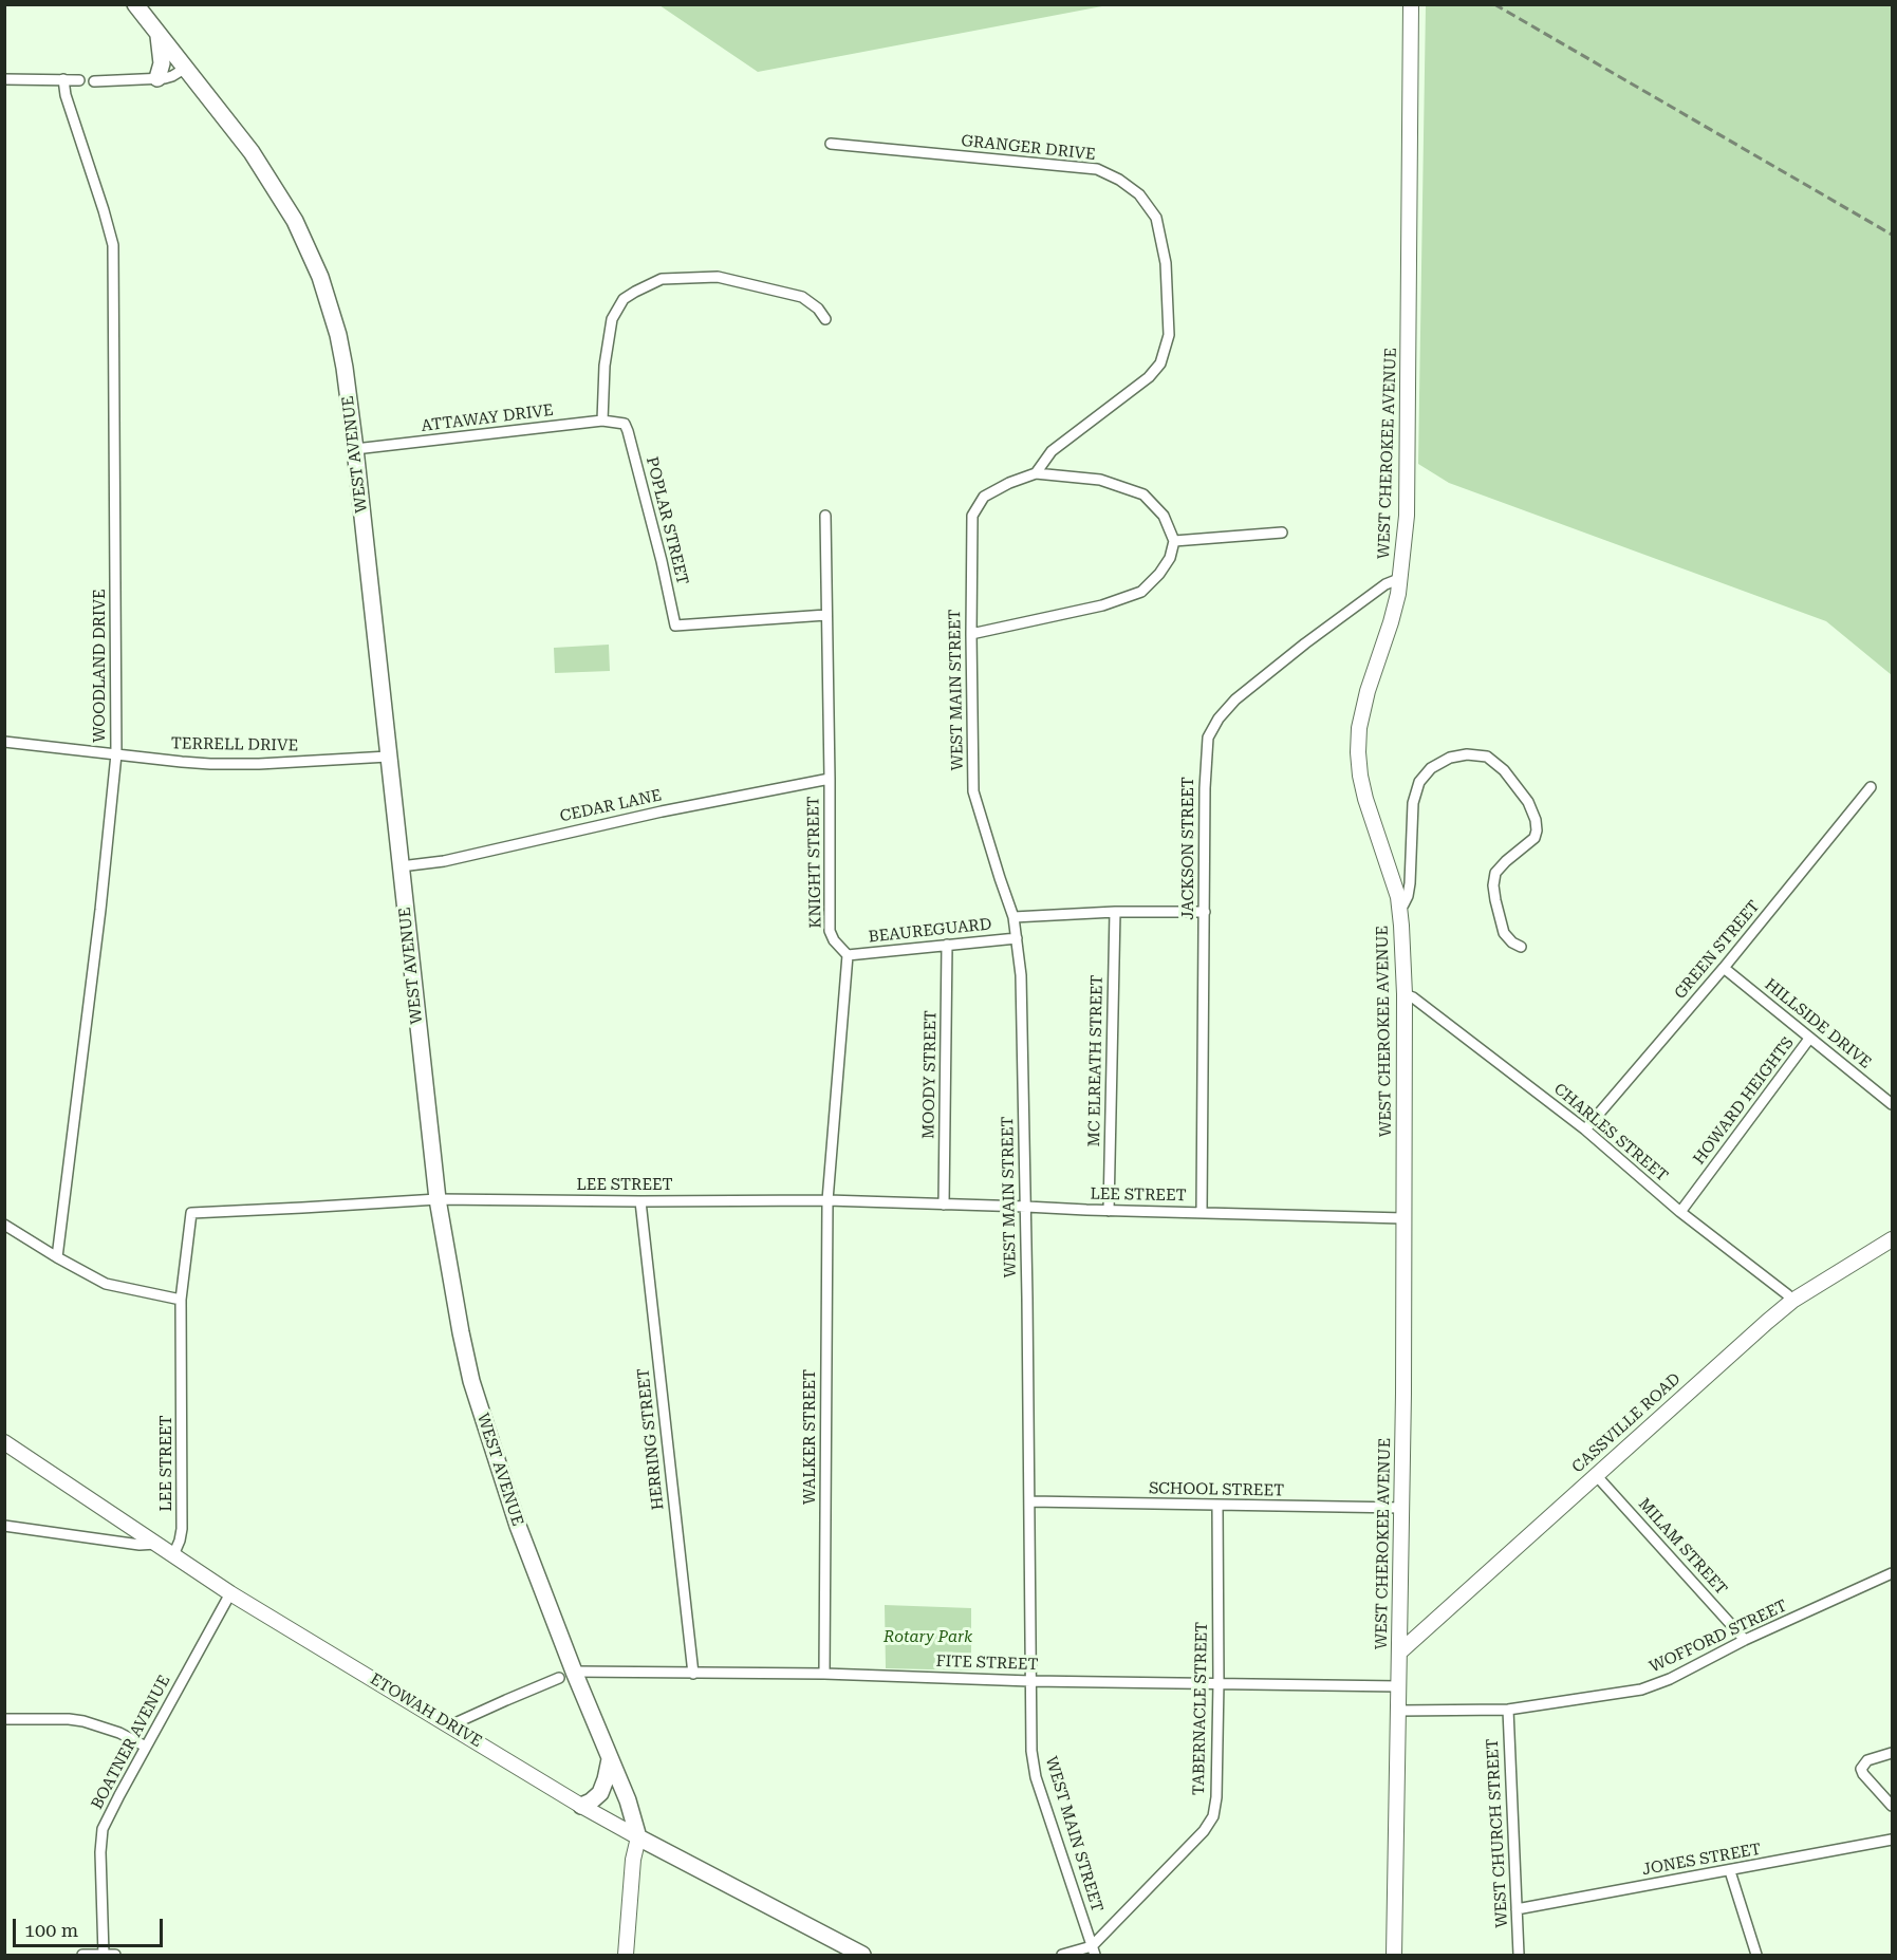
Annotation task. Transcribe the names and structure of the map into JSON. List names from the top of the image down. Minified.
{"streets":{"main road":["WEST CHEROKEE AVENUE","WEST AVENUE","CASSVILLE ROAD","ETOWAH DRIVE"],"street":["GRANGER DRIVE","ATTAWAY DRIVE","POPLAR STREET","WOODLAND DRIVE","WEST MAIN STREET","TERRELL DRIVE","CEDAR LANE","JACKSON STREET","KNIGHT STREET","BEAUREGUARD","GREEN STREET","HILLSIDE DRIVE","MC ELREATH STREET","MOODY STREET","HOWARD HEIGHTS","CHARLES STREET","LEE STREET","WALKER STREET","HERRING STREET","SCHOOL STREET","MILAM STREET","WOFFORD STREET","FITE STREET","TABERNACLE STREET","BOATNER AVENUE","WEST CHURCH STREET","JONES STREET"]},"crossings":[["GRANGER DRIVE","WEST MAIN STREET"],["ATTAWAY DRIVE","WEST AVENUE"],["ATTAWAY DRIVE","POPLAR STREET"],["WEST CHEROKEE AVENUE","JACKSON STREET"],["WEST CHEROKEE AVENUE","CHARLES STREET"],["WEST CHEROKEE AVENUE","LEE STREET"],["WEST CHEROKEE AVENUE","CASSVILLE ROAD"],["WEST CHEROKEE AVENUE","SCHOOL STREET"],["WEST CHEROKEE AVENUE","WOFFORD STREET"],["WEST CHEROKEE AVENUE","FITE STREET"],["WEST AVENUE","TERRELL DRIVE"],["WEST AVENUE","CEDAR LANE"],["WEST AVENUE","LEE STREET"],["WEST AVENUE","FITE STREET"],["WEST AVENUE","ETOWAH DRIVE"],["POPLAR STREET","KNIGHT STREET"],["WOODLAND DRIVE","TERRELL DRIVE"],["WEST MAIN STREET","BEAUREGUARD"],["WEST MAIN STREET","LEE STREET"],["WEST MAIN STREET","SCHOOL STREET"],["WEST MAIN STREET","FITE STREET"],["WEST MAIN STREET","TABERNACLE STREET"],["CEDAR LANE","KNIGHT STREET"],["JACKSON STREET","LEE STREET"],["KNIGHT STREET","BEAUREGUARD"],["BEAUREGUARD","MOODY STREET"],["GREEN STREET","HILLSIDE DRIVE"],["GREEN STREET","CHARLES STREET"],["HILLSIDE DRIVE","HOWARD HEIGHTS"],["MC ELREATH STREET","LEE STREET"],["MOODY STREET","LEE STREET"],["HOWARD HEIGHTS","CHARLES STREET"],["CHARLES STREET","CASSVILLE ROAD"],["LEE STREET","WALKER STREET"],["LEE STREET","HERRING STREET"],["LEE STREET","ETOWAH DRIVE"],["CASSVILLE ROAD","MILAM STREET"],["WALKER STREET","FITE STREET"],["HERRING STREET","FITE STREET"],["SCHOOL STREET","TABERNACLE STREET"],["MILAM STREET","WOFFORD STREET"],["WOFFORD STREET","WEST CHURCH STREET"],["FITE STREET","TABERNACLE STREET"],["FITE STREET","ETOWAH DRIVE"],["ETOWAH DRIVE","BOATNER AVENUE"],["WEST CHURCH STREET","JONES STREET"]],"parks":["Rotary Park"],"scale_bar":"100 m"}
